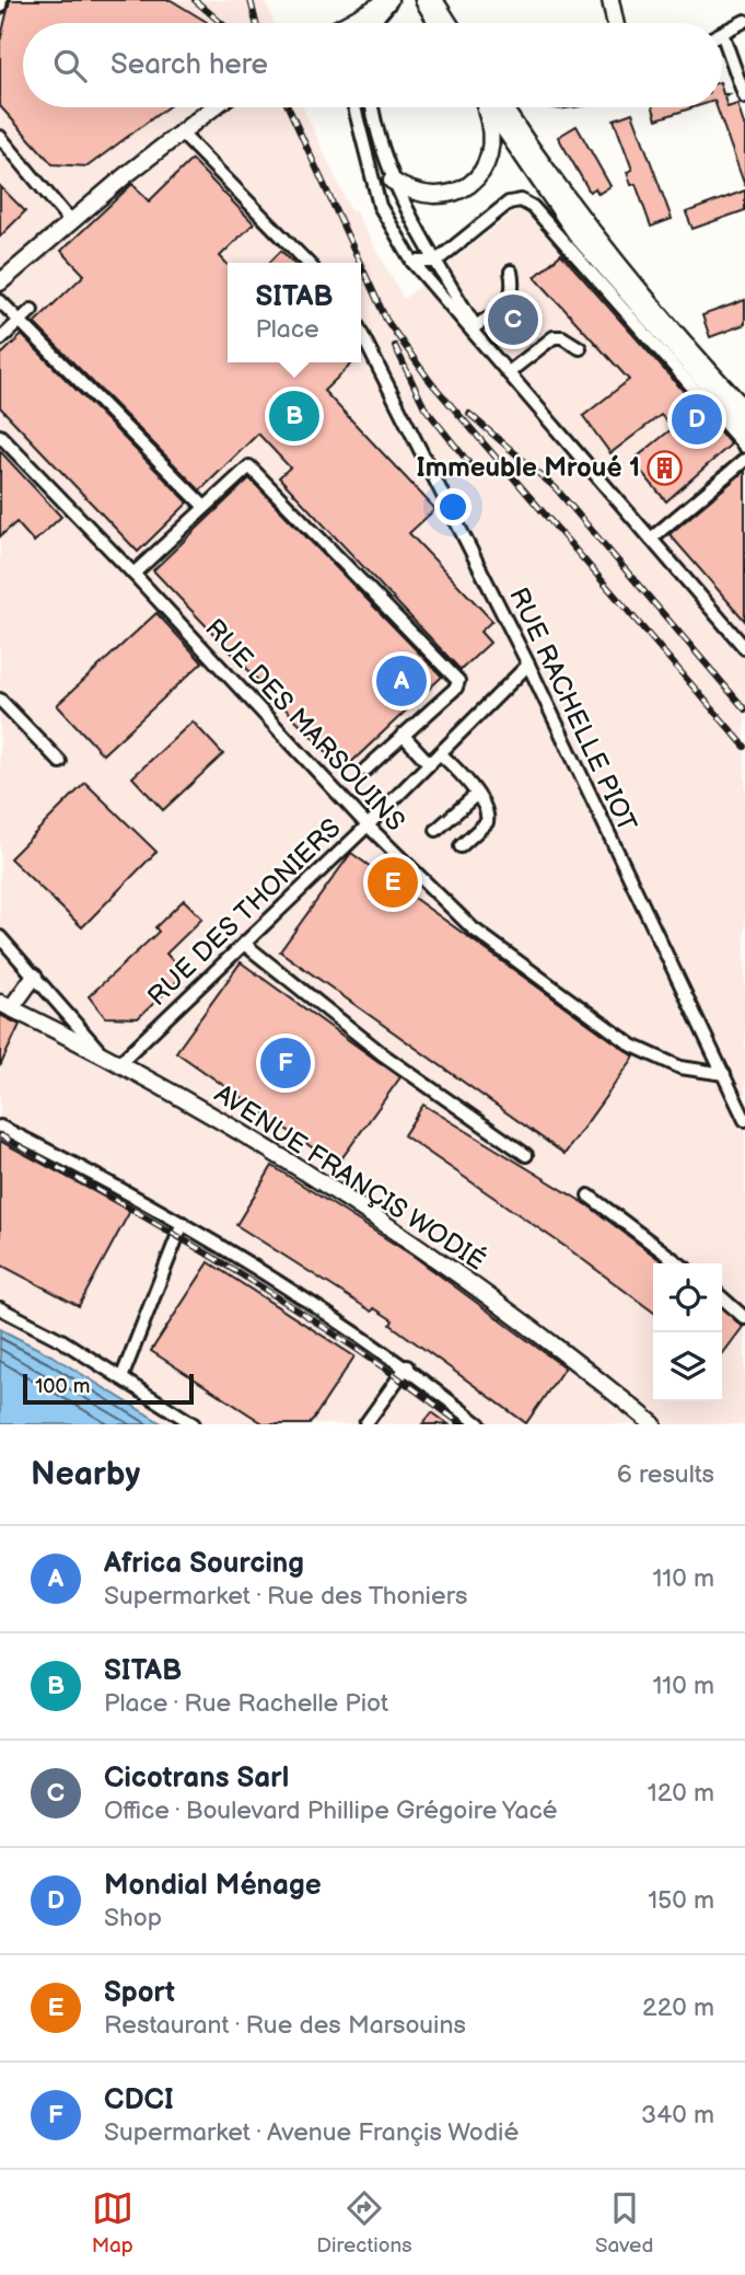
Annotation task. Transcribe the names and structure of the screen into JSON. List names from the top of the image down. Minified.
{"streets":{"main road":["AVENUE FRANÇIS WODIÉ"],"street":["RUE RACHELLE PIOT","RUE DES MARSOUINS","RUE DES THONIERS"]},"crossings":[["RUE RACHELLE PIOT","RUE DES MARSOUINS"],["RUE RACHELLE PIOT","RUE DES THONIERS"],["RUE DES MARSOUINS","RUE DES THONIERS"],["RUE DES THONIERS","AVENUE FRANÇIS WODIÉ"]],"places":{"building":["Immeuble Mroué 1"]},"scale_bar":"100 m","page":{"search":"Search here","popup":["SITAB","Place"],"pins":["C","B","D","A","E","F"],"scale":"100 m","heading":["Nearby","6 results"],"list":[{"mark":"A","name":"Africa Sourcing","note":"Supermarket · Rue des Thoniers","value":"110 m"},{"mark":"B","name":"SITAB","note":"Place · Rue Rachelle Piot","value":"110 m"},{"mark":"C","name":"Cicotrans Sarl","note":"Office · Boulevard Phillipe Grégoire Yacé","value":"120 m"},{"mark":"D","name":"Mondial Ménage","note":"Shop","value":"150 m"},{"mark":"E","name":"Sport","note":"Restaurant · Rue des Marsouins","value":"220 m"},{"mark":"F","name":"CDCI","note":"Supermarket · Avenue Françis Wodié","value":"340 m"}],"nav":["Map","Directions","Saved"]}}
